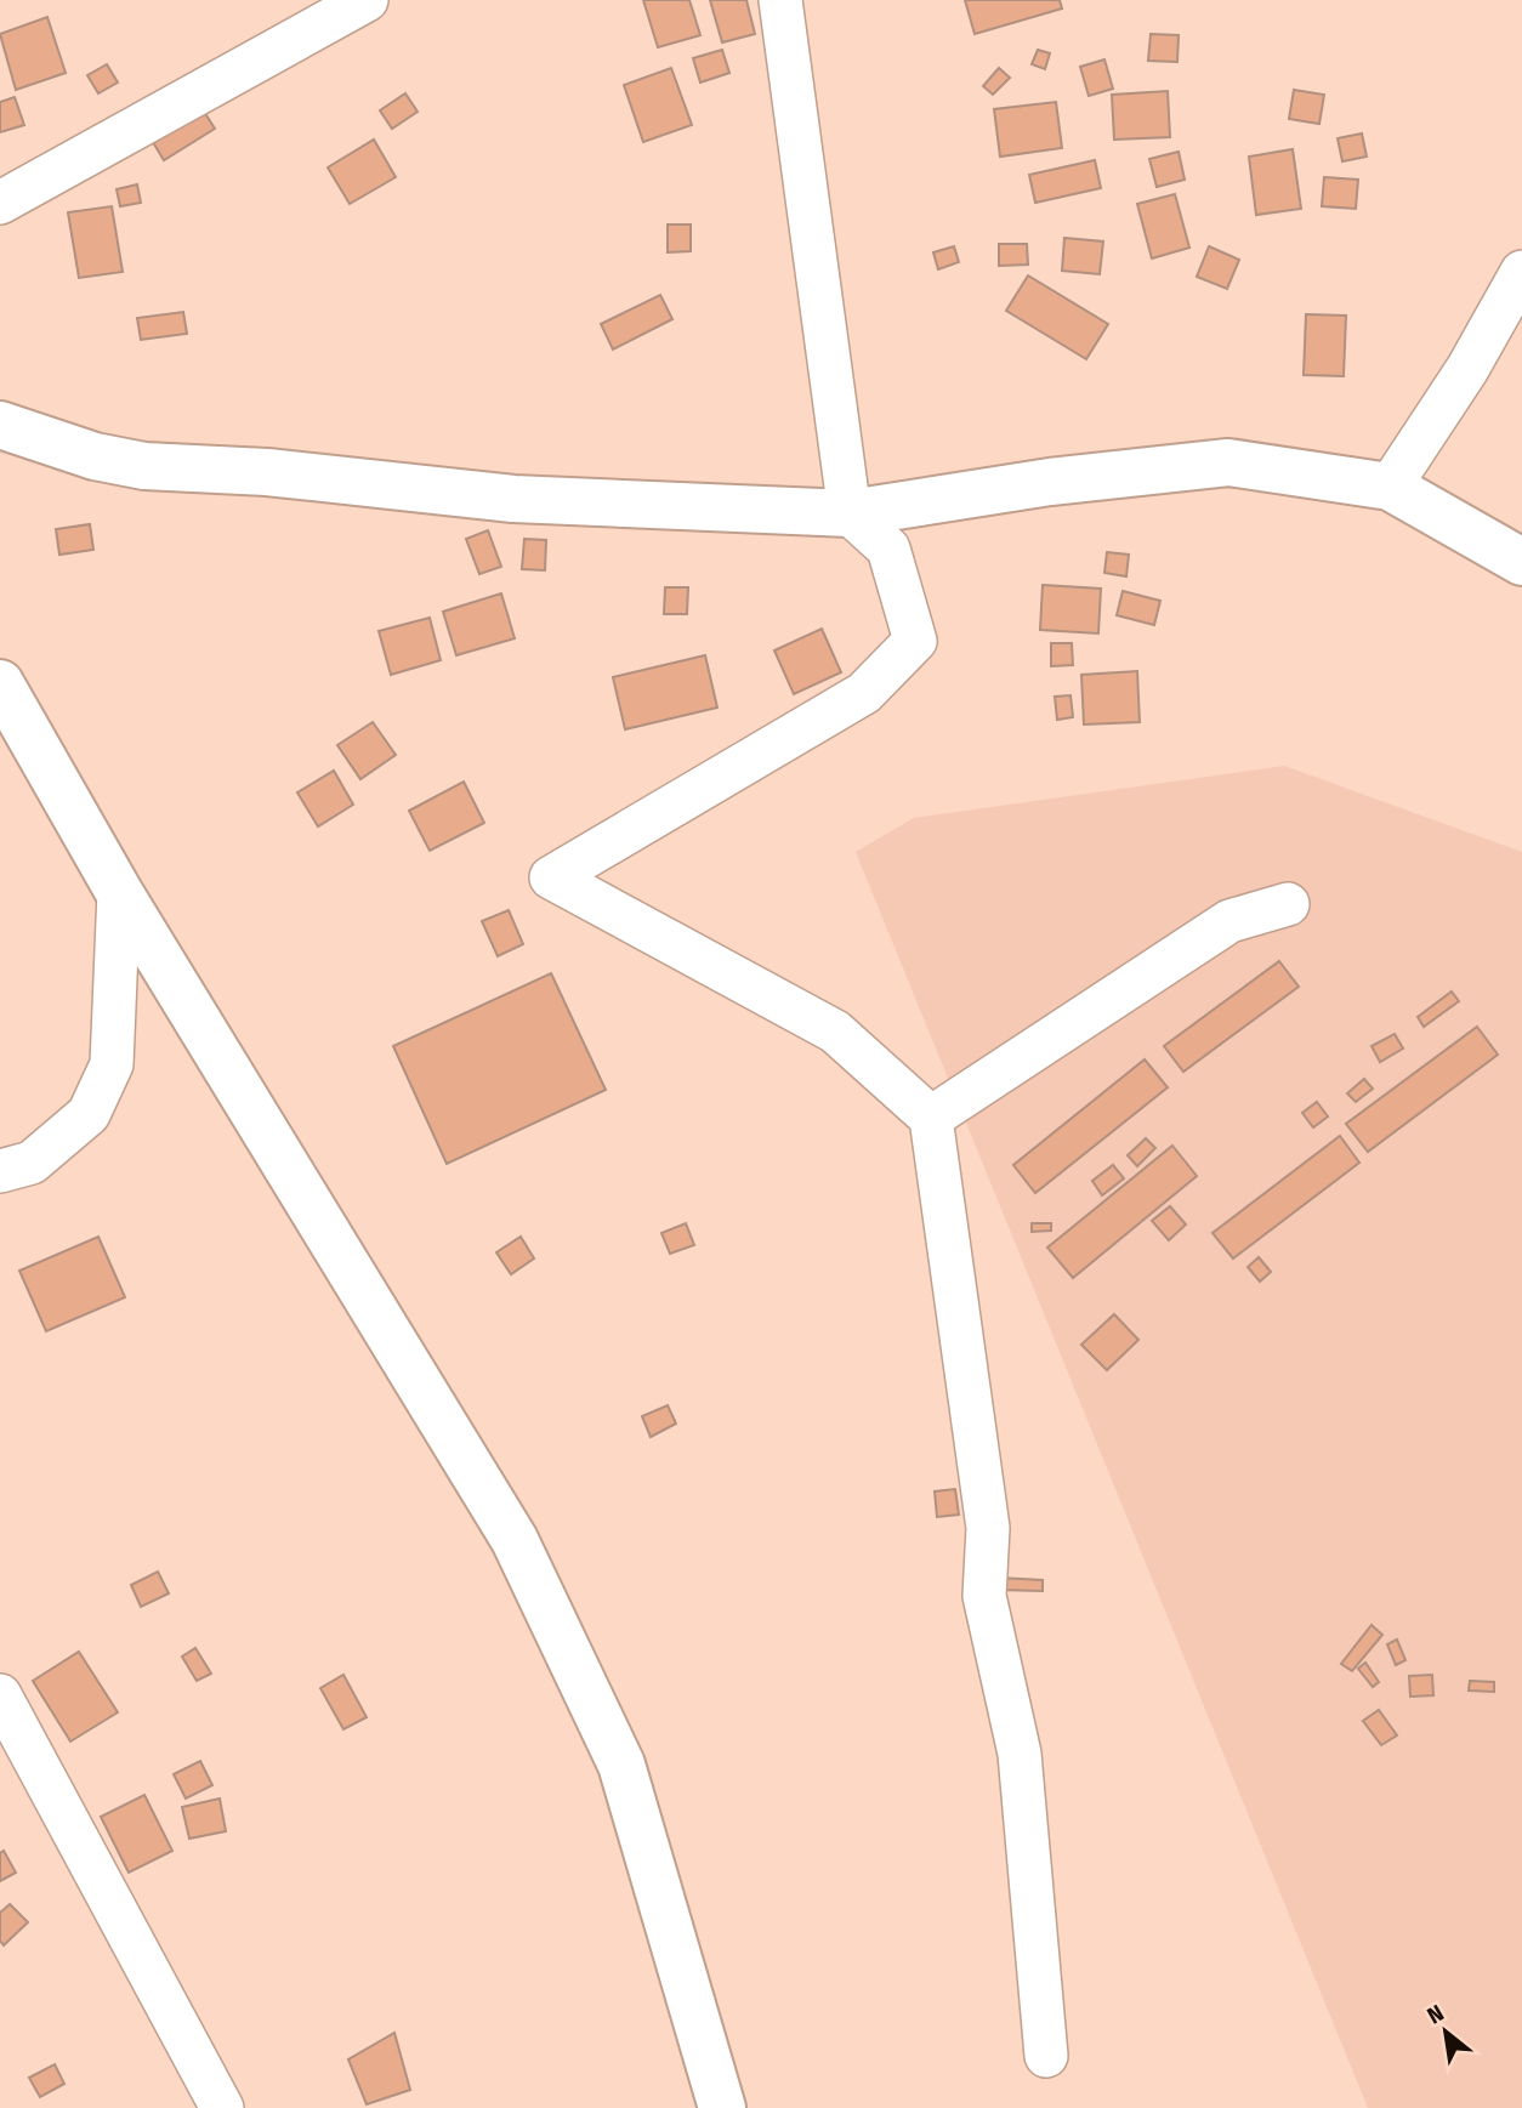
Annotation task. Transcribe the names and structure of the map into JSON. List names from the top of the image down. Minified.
{"north":"top left"}
